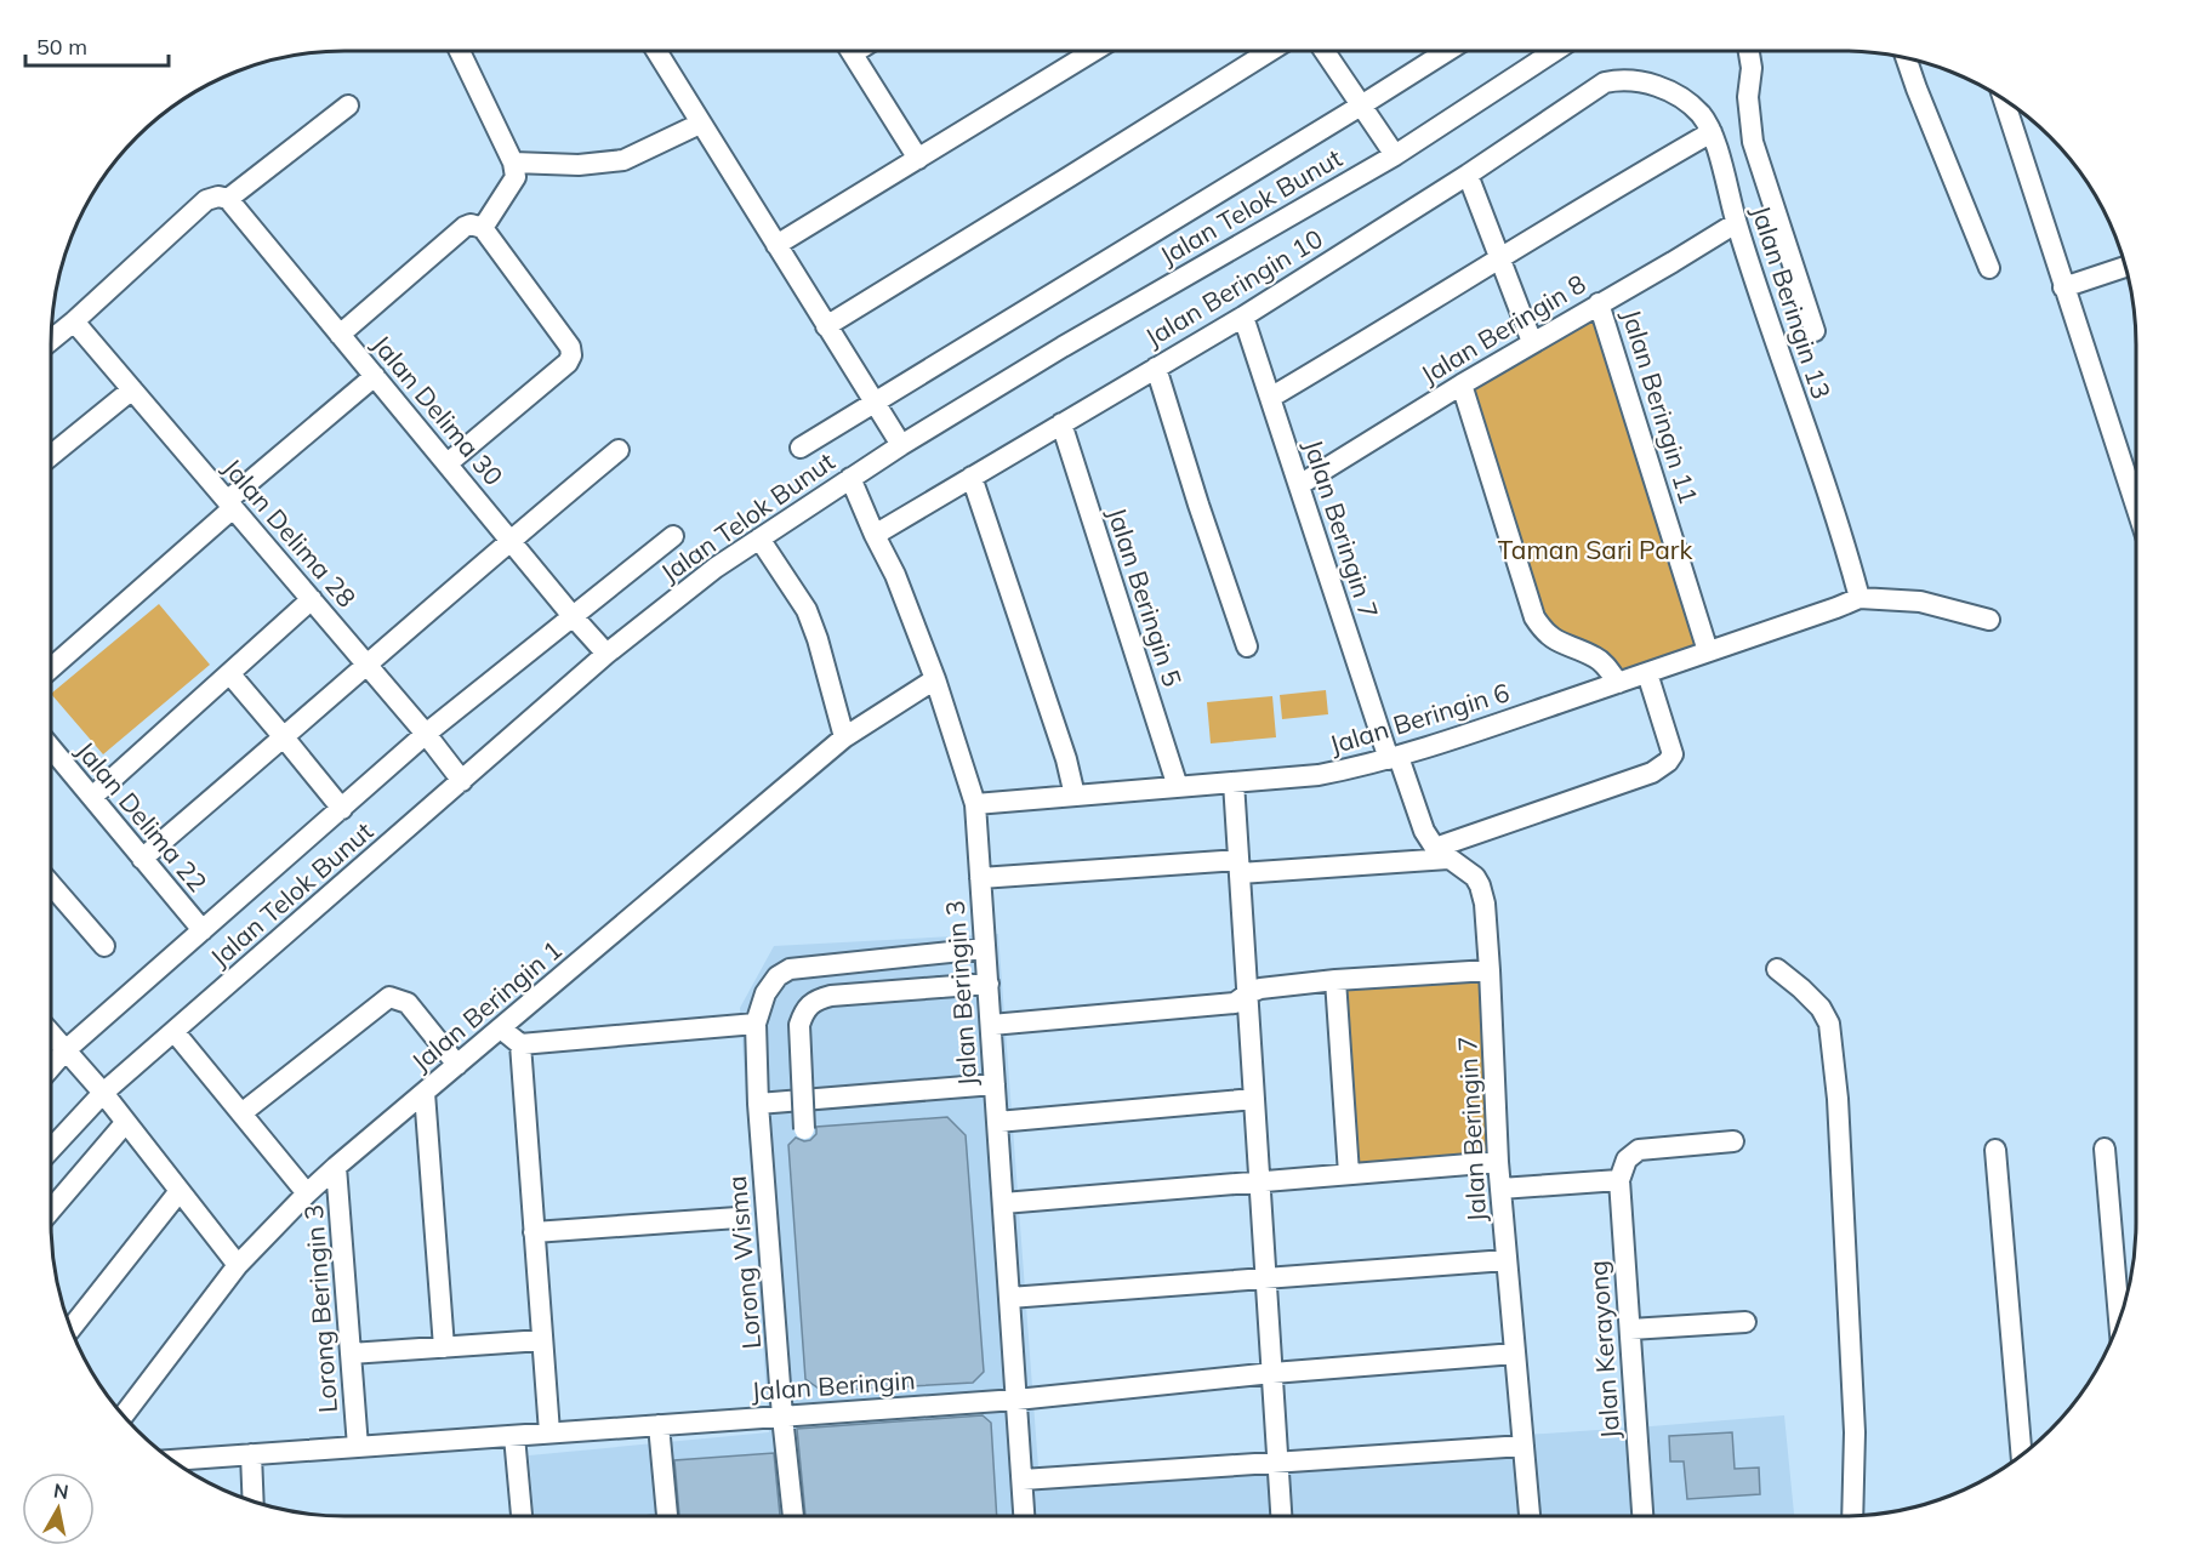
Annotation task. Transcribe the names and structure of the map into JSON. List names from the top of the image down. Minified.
{"streets":{"street":["Jalan Telok Bunut","Jalan Beringin 10","Jalan Beringin 13","Jalan Beringin 8","Jalan Beringin 11","Jalan Delima 30","Jalan Beringin 7","Jalan Delima 28","Jalan Beringin 5","Jalan Beringin 6","Jalan Delima 22","Jalan Beringin 3","Jalan Beringin 1","Lorong Wisma","Lorong Beringin 3","Jalan Kerayong","Jalan Beringin"]},"crossings":[["Jalan Telok Bunut","Jalan Delima 30"],["Jalan Telok Bunut","Jalan Delima 28"],["Jalan Telok Bunut","Jalan Beringin 3"],["Jalan Beringin 10","Jalan Beringin 13"],["Jalan Beringin 10","Jalan Beringin 7"],["Jalan Beringin 10","Jalan Beringin 5"],["Jalan Beringin 10","Jalan Beringin 3"],["Jalan Beringin 13","Jalan Beringin 8"],["Jalan Beringin 13","Jalan Beringin 6"],["Jalan Beringin 8","Jalan Beringin 11"],["Jalan Beringin 8","Jalan Beringin 7"],["Jalan Beringin 11","Jalan Beringin 6"],["Jalan Beringin 7","Jalan Beringin 6"],["Jalan Beringin 7","Jalan Beringin"],["Jalan Beringin 5","Jalan Beringin 6"],["Jalan Beringin 6","Jalan Beringin 3"],["Jalan Beringin 3","Jalan Beringin 1"],["Jalan Beringin 3","Lorong Wisma"],["Jalan Beringin 3","Jalan Beringin"],["Jalan Beringin 1","Lorong Beringin 3"],["Lorong Wisma","Jalan Beringin"],["Lorong Beringin 3","Jalan Beringin"]],"parks":["Taman Sari Park"],"scale_bar":"50 m","north":"top"}
